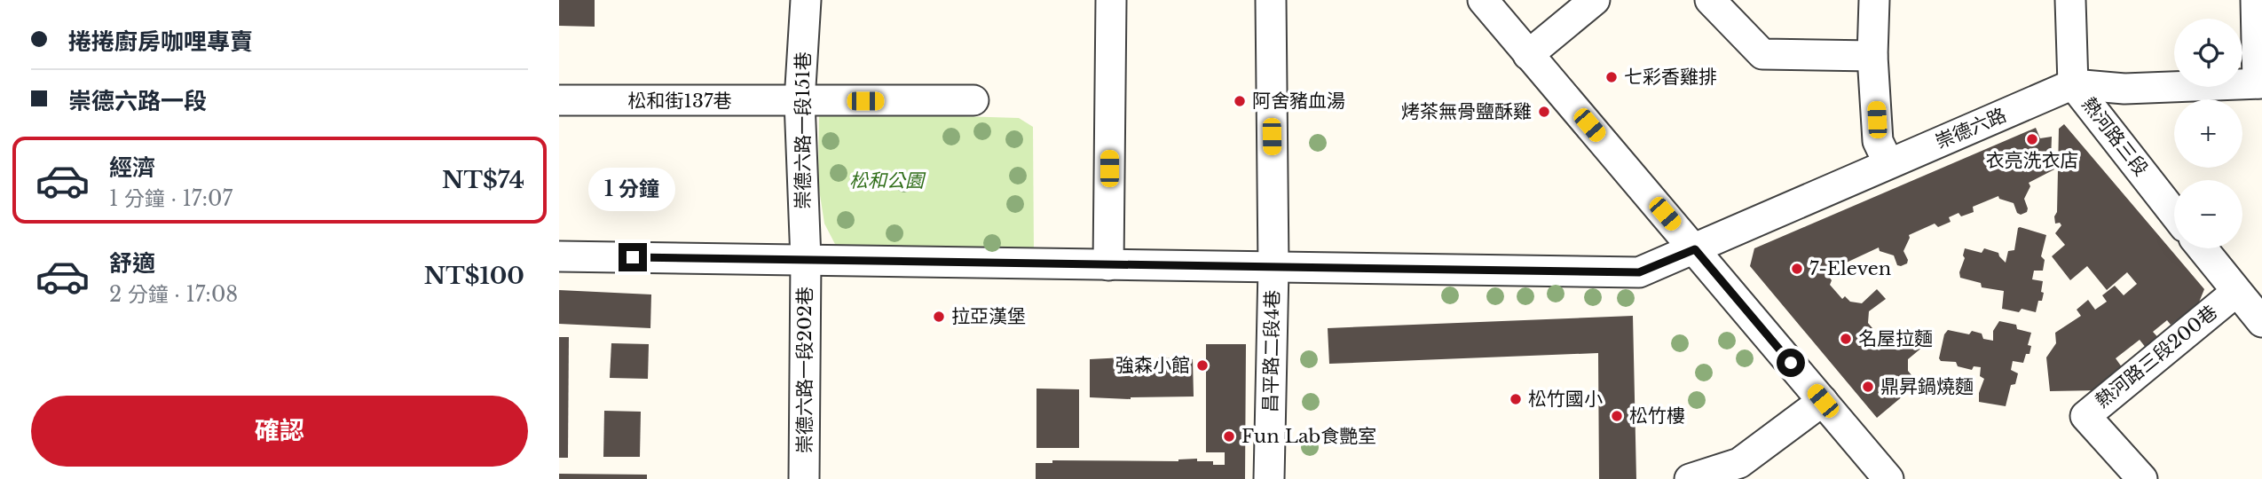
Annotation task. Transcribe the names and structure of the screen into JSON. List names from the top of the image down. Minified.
{"streets":{"street":["松和街137巷","崇德六路","崇德六路一段151巷","熱河路三段","昌平路二段4巷","熱河路三段200巷","崇德六路一段202巷"]},"crossings":[["松和街137巷","崇德六路一段151巷"],["崇德六路","崇德六路一段151巷"],["崇德六路","熱河路三段"],["崇德六路","昌平路二段4巷"],["崇德六路","崇德六路一段202巷"],["崇德六路一段151巷","崇德六路一段202巷"]],"parks":["松和公園"],"places":["七彩香雞排","阿舍豬血湯","烤茶無骨鹽酥雞","衣亮洗衣店","7-Eleven","拉亞漢堡","名屋拉麵","強森小館","鼎昇鍋燒麵","松竹國小","松竹樓","Fun Lab食艷室"],"page":{"banner":["捲捲廚房咖哩專賣","崇德六路一段"],"map_buttons":["+","−"],"list":[{"name":"經濟","note":"1 分鐘 · 17:07","value":"NT$74"},{"name":"舒適","note":"2 分鐘 · 17:08","value":"NT$100"}],"bubble":"1 分鐘","buttons":"確認"}}
